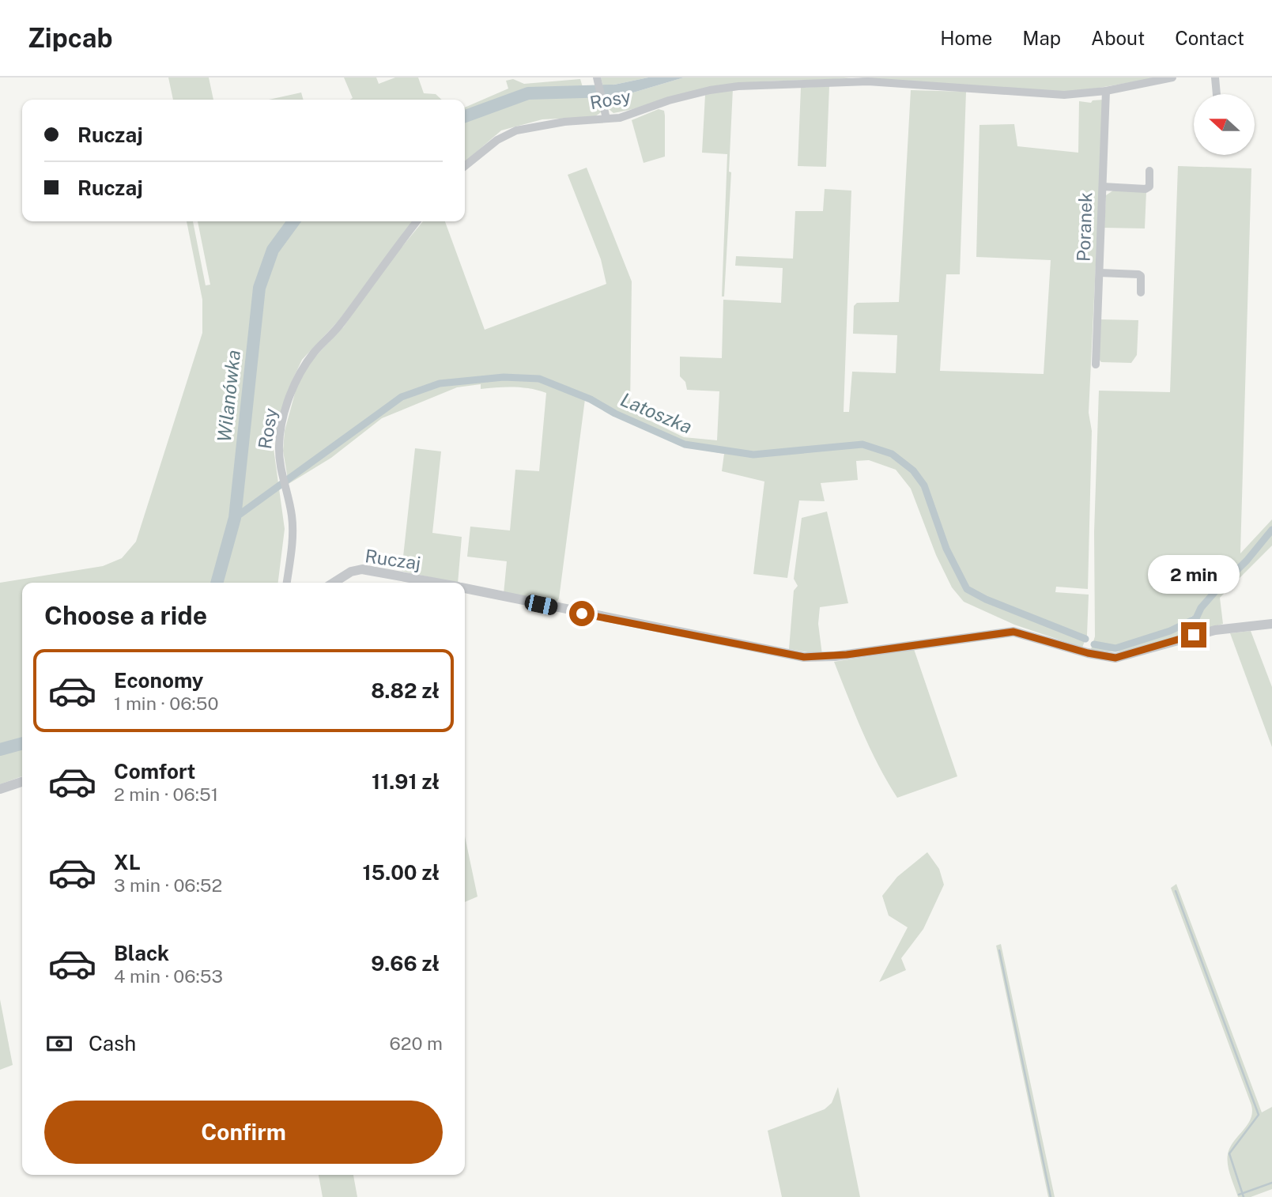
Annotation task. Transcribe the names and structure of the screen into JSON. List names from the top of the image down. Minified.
{"streets":{"street":["Rosy","Poranek","Ruczaj"]},"crossings":[["Rosy","Poranek"]],"water":["Wilanówka","Latoszka"],"north":"left","page":{"header":"Zipcab","nav":["Home","Map","About","Contact"],"banner":["Ruczaj","Ruczaj"],"bubble":"2 min","heading":"Choose a ride","list":[{"name":"Economy","note":"1 min · 06:50","value":"8.82 zł"},{"name":"Comfort","note":"2 min · 06:51","value":"11.91 zł"},{"name":"XL","note":"3 min · 06:52","value":"15.00 zł"},{"name":"Black","note":"4 min · 06:53","value":"9.66 zł"}],"pay":["Cash","620 m"],"buttons":"Confirm"}}
